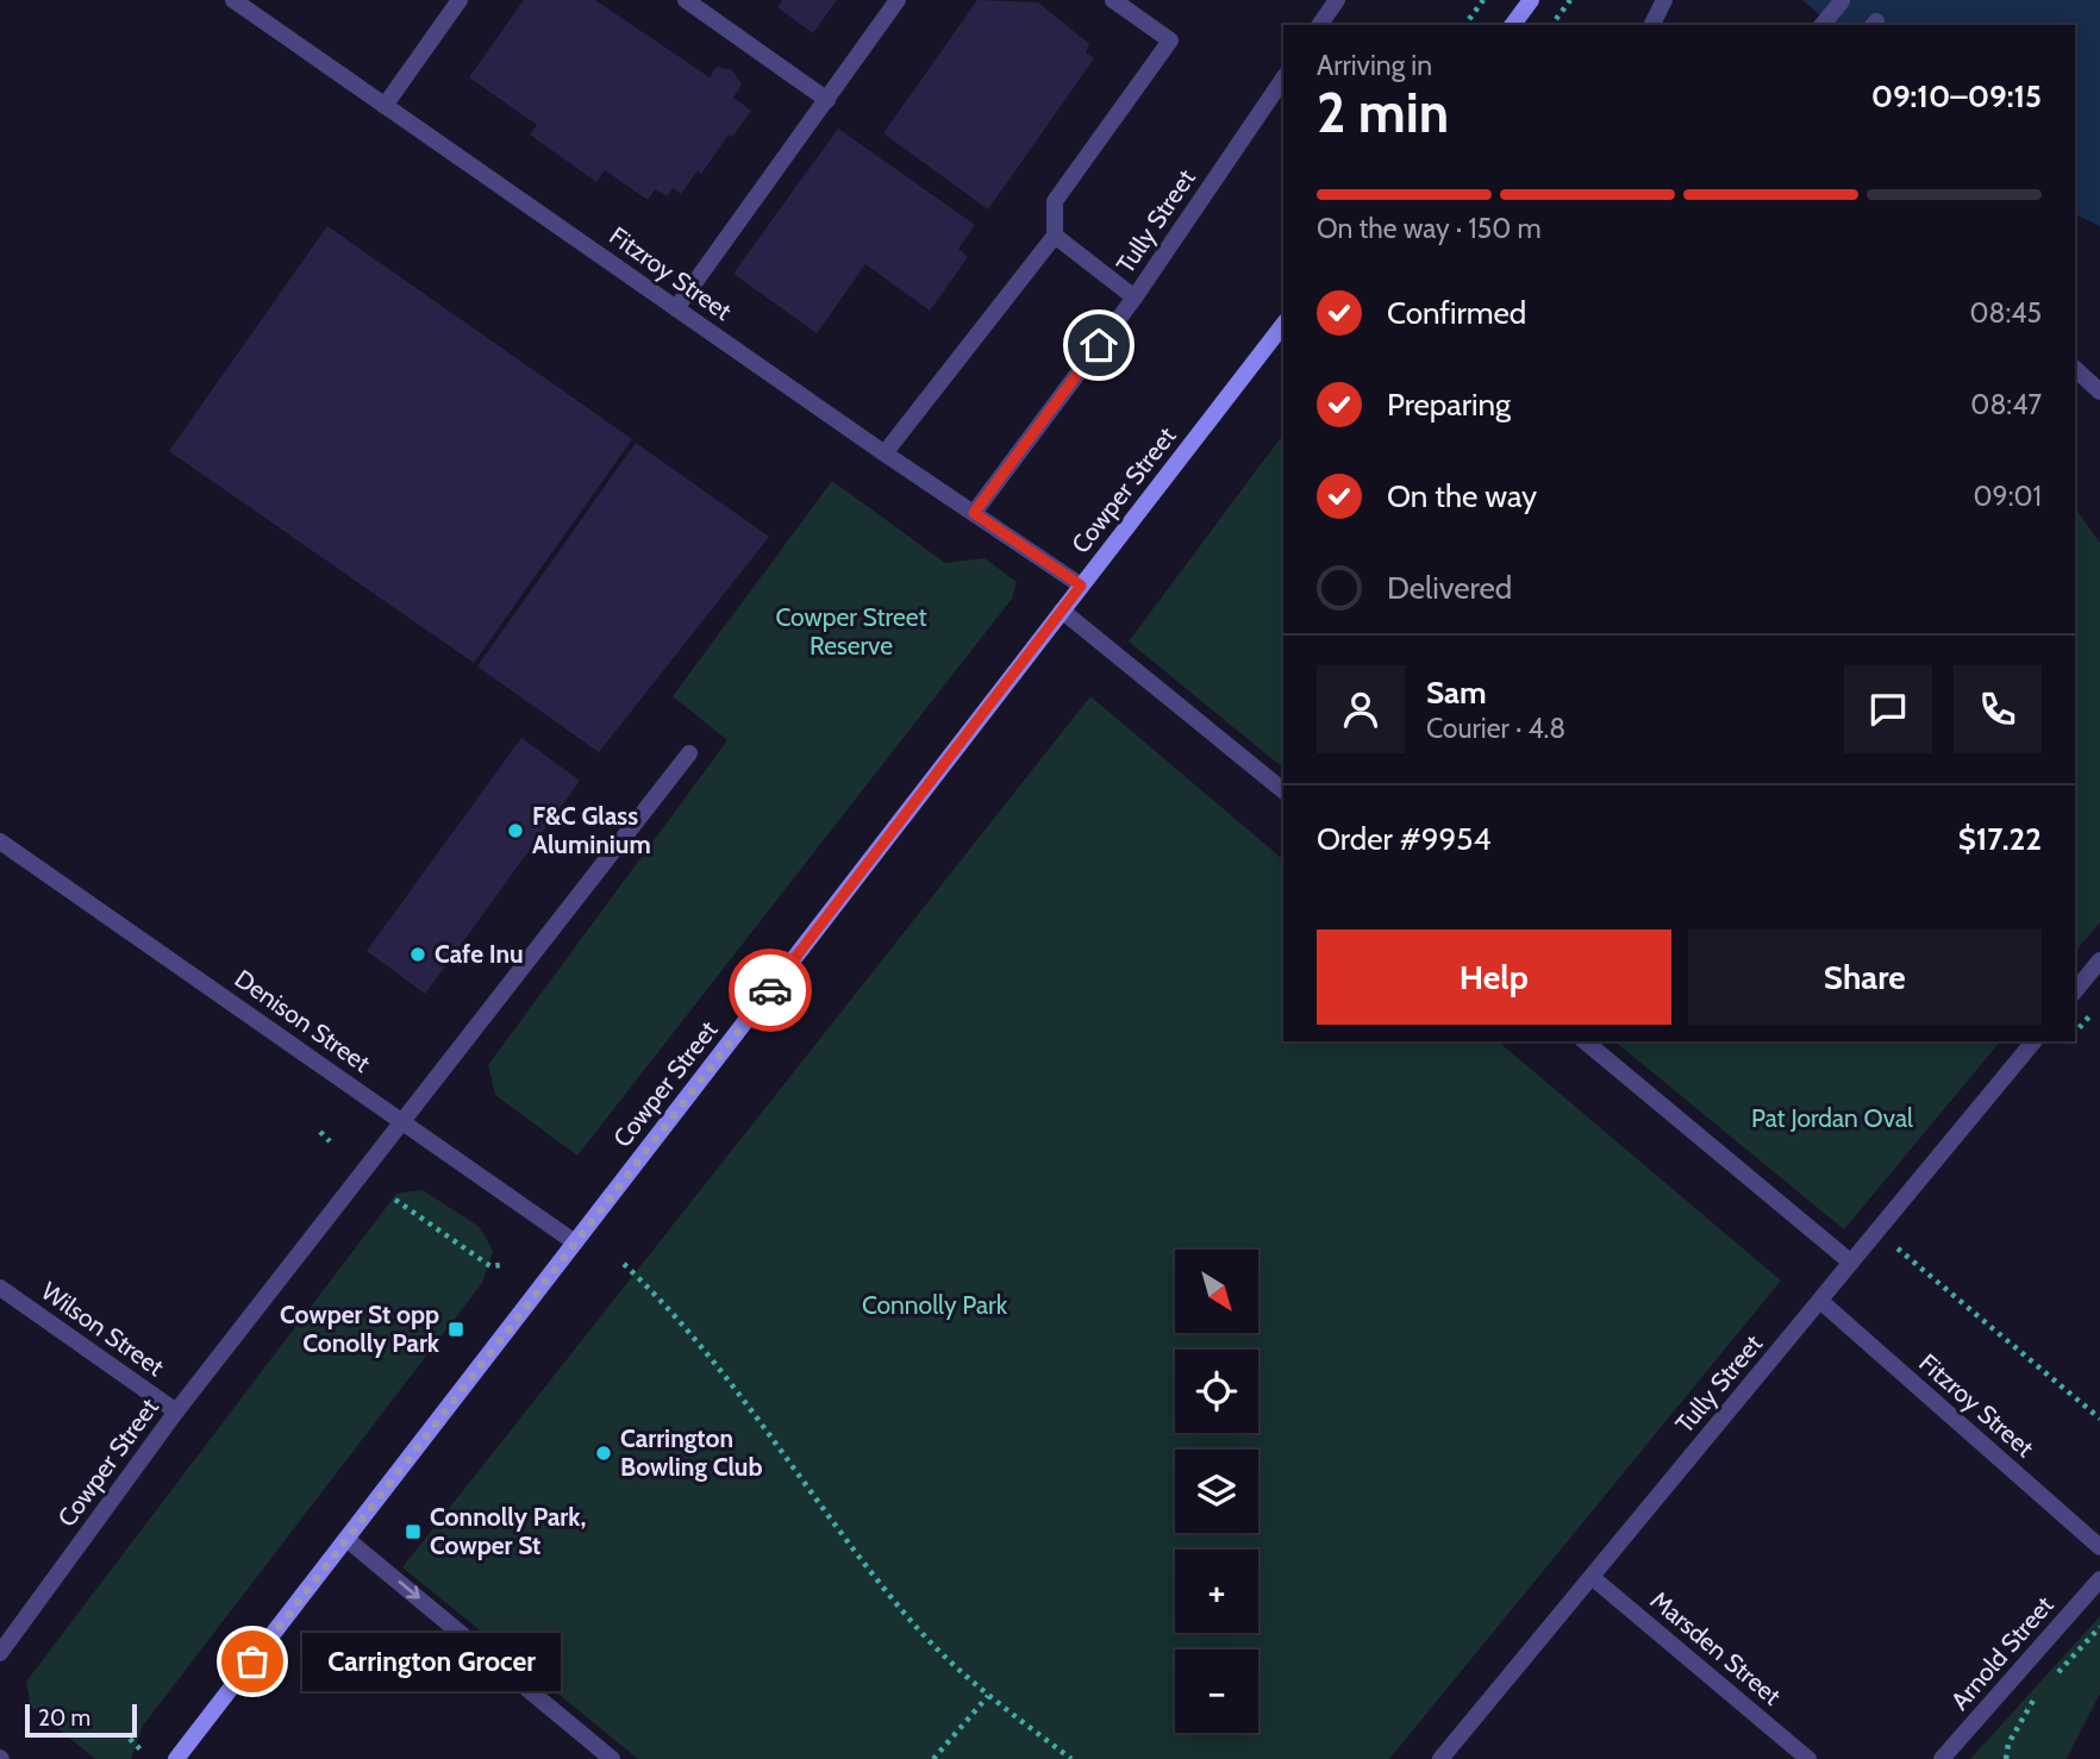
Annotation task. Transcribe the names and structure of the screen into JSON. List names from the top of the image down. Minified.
{"streets":{"main road":["Cowper Street"],"street":["Tully Street","Fitzroy Street","Denison Street","Wilson Street","Marsden Street","Arnold Street"]},"crossings":[["Tully Street","Fitzroy Street"],["Tully Street","Marsden Street"],["Fitzroy Street","Cowper Street"],["Cowper Street","Denison Street"],["Cowper Street","Wilson Street"]],"parks":["Cowper Street Reserve","Pat Jordan Oval","Connolly Park"],"places":{"other":["F&C Glass Aluminium","Cafe Inu","Carrington Bowling Club","Carrington Grocer"],"transit":["Cowper St opp Conolly Park","Connolly Park, Cowper St"]},"scale_bar":"20 m","north":"bottom right","page":{"heading":["2 min","Arriving in","09:10–09:15"],"panel":["Sam","Courier · 4.8","Order #9954","$17.22"],"bar":"On the way · 150 m","list":[["Confirmed","08:45"],["Preparing","08:47"],["On the way","09:01"],"Delivered"],"buttons":["Help","Share"],"map_buttons":["+","−"],"bubble":"Carrington Grocer","scale":"20 m"}}
